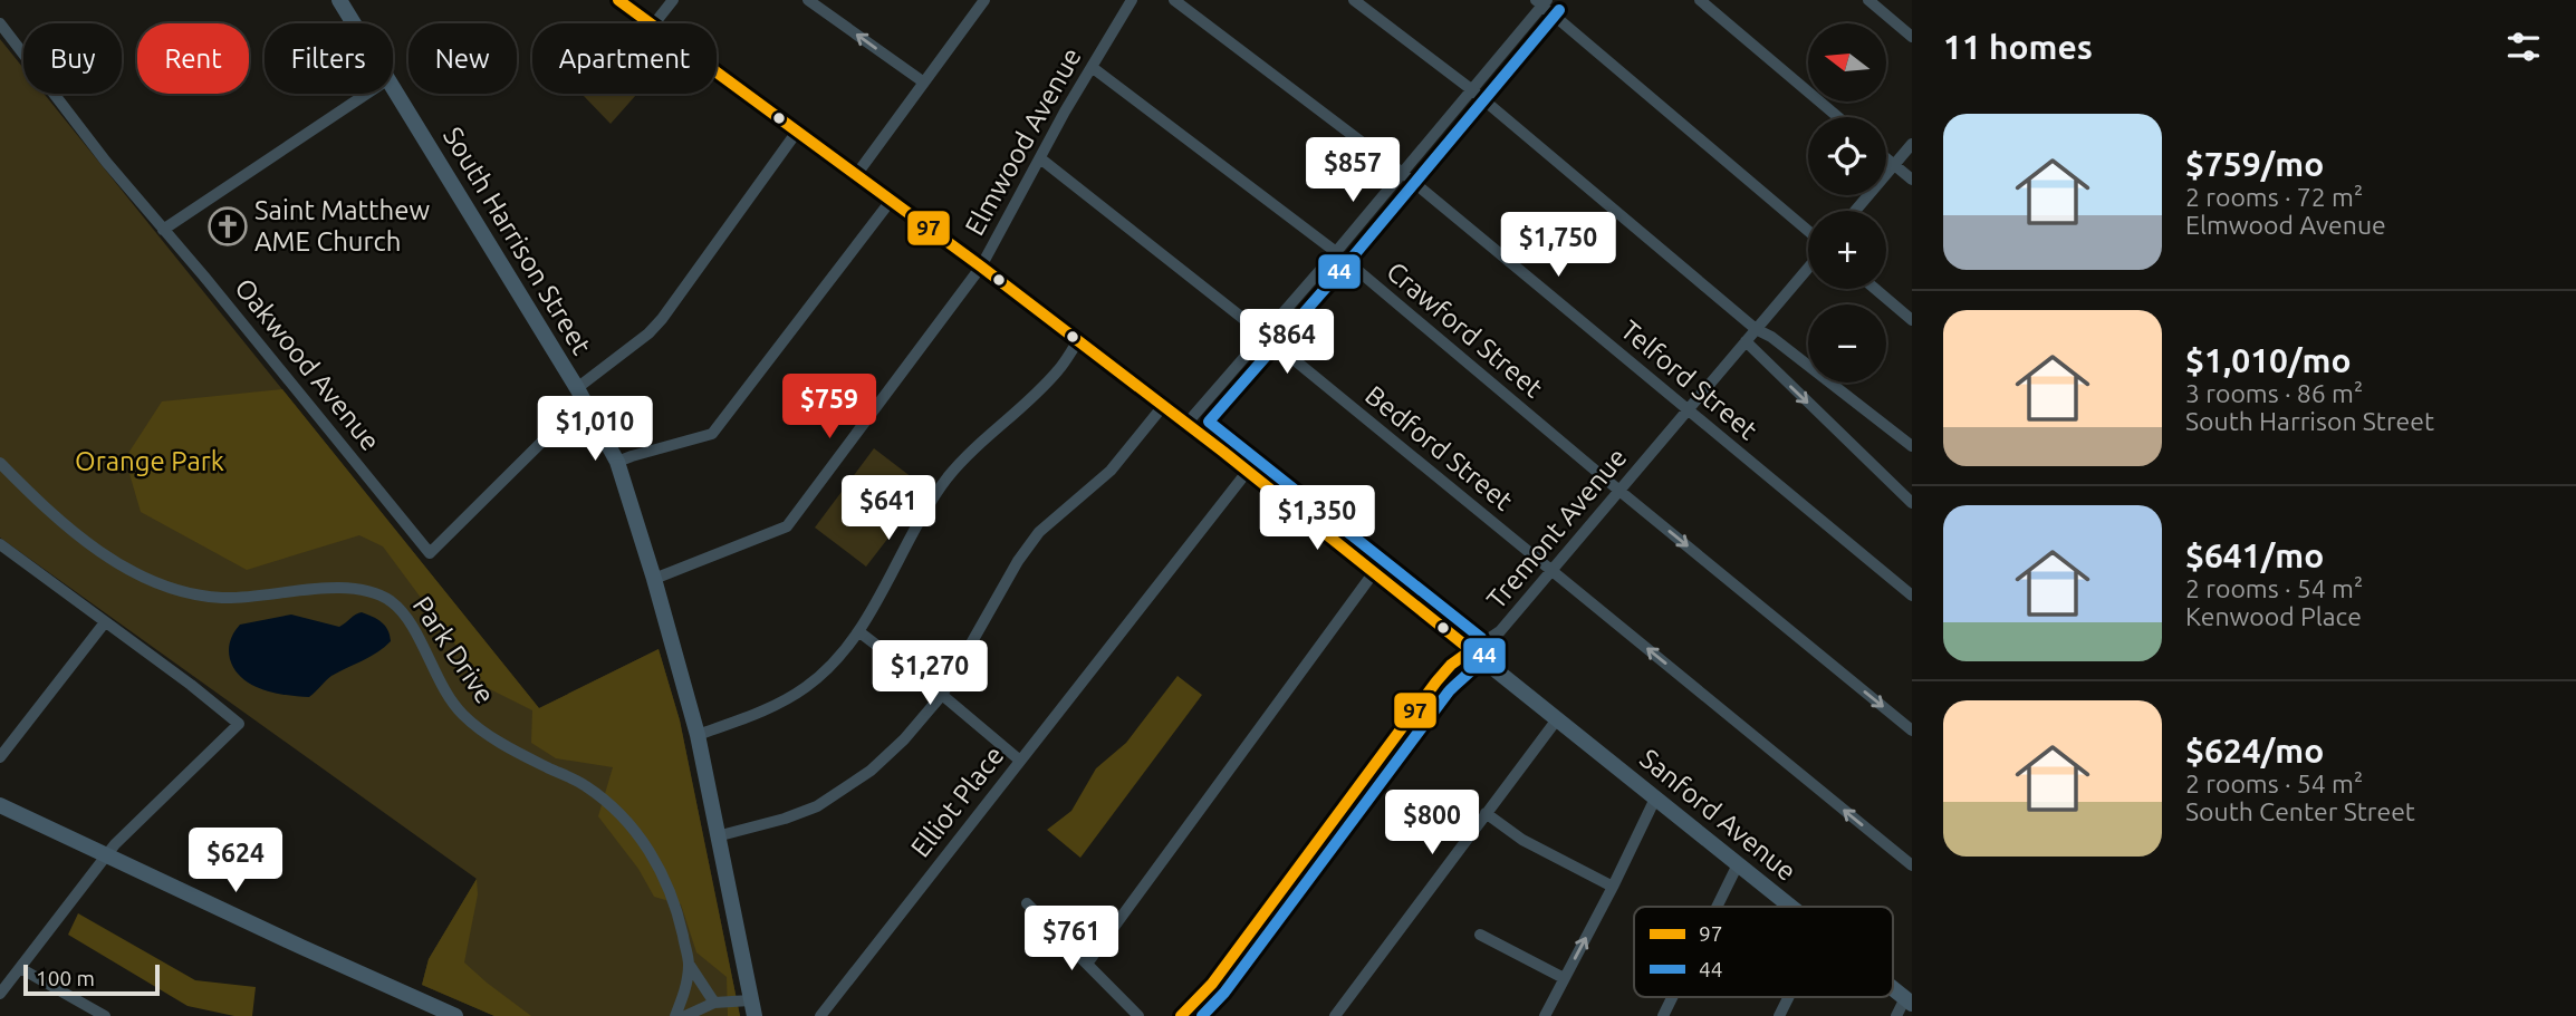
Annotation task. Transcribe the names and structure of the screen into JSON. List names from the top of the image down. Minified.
{"streets":{"main road":["South Harrison Street","Sanford Avenue"],"street":["Elmwood Avenue","Crawford Street","Oakwood Avenue","Telford Street","Bedford Street","Tremont Avenue","Park Drive","Elliot Place"]},"crossings":[["Elmwood Avenue","South Harrison Street"],["Elmwood Avenue","Crawford Street"],["Elmwood Avenue","Bedford Street"],["Elmwood Avenue","Sanford Avenue"],["South Harrison Street","Oakwood Avenue"],["Crawford Street","Tremont Avenue"],["Telford Street","Tremont Avenue"],["Bedford Street","Tremont Avenue"],["Tremont Avenue","Sanford Avenue"],["Elliot Place","Sanford Avenue"]],"one_way":["Crawford Street","Bedford Street"],"parks":["Orange Park"],"places":{"church":["Saint Matthew AME Church"]},"lines":["transit line 97","transit line 44"],"legend":["97","44"],"scale_bar":"100 m","north":"left","page":{"heading":"11 homes","map_buttons":["+","−"],"chip":["Buy","Rent","Filters","New","Apartment"],"list":[{"name":"$759/mo","note":"2 rooms · 72 m² · Elmwood Avenue"},{"name":"$1,010/mo","note":"3 rooms · 86 m² · South Harrison Street"},{"name":"$641/mo","note":"2 rooms · 54 m² · Kenwood Place"},{"name":"$624/mo","note":"2 rooms · 54 m² · South Center Street"}],"price":["$857","$1,750","$864","$759","$1,010","$641","$1,350","$1,270","$800","$624","$761"],"scale":"100 m"}}
